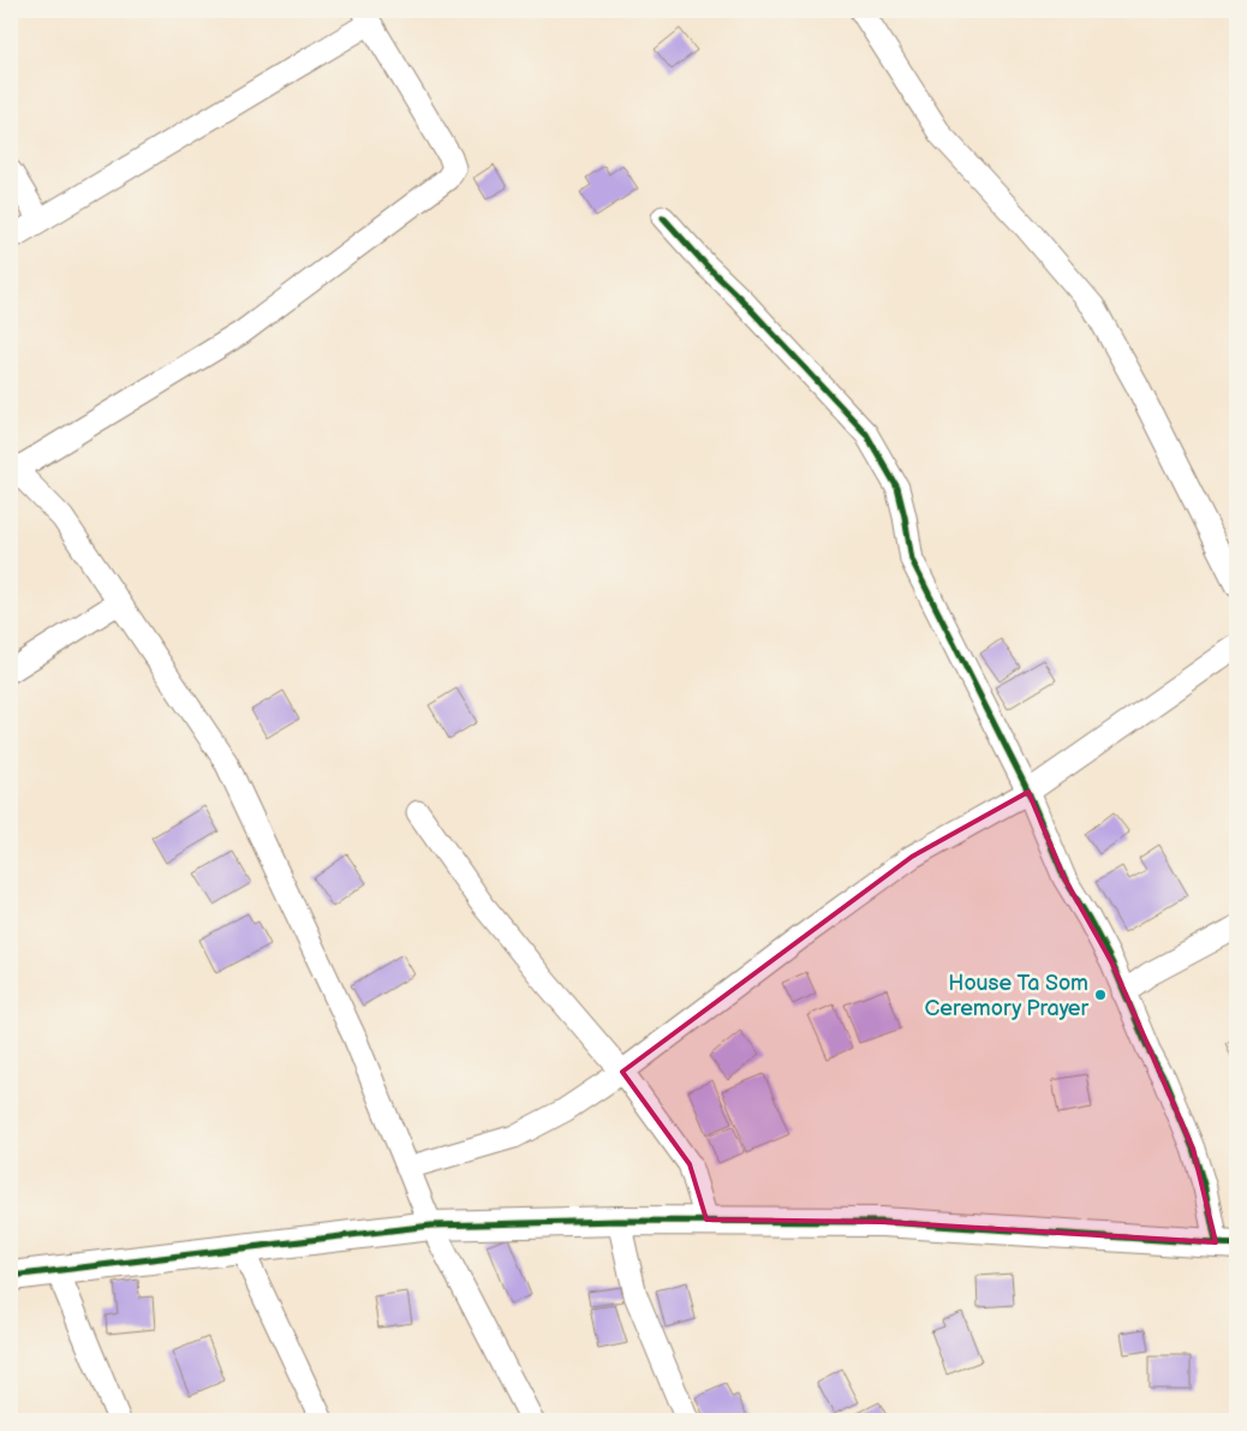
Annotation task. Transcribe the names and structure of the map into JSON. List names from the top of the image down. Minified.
{"places":["House Ta Som Ceremory Prayer"]}
